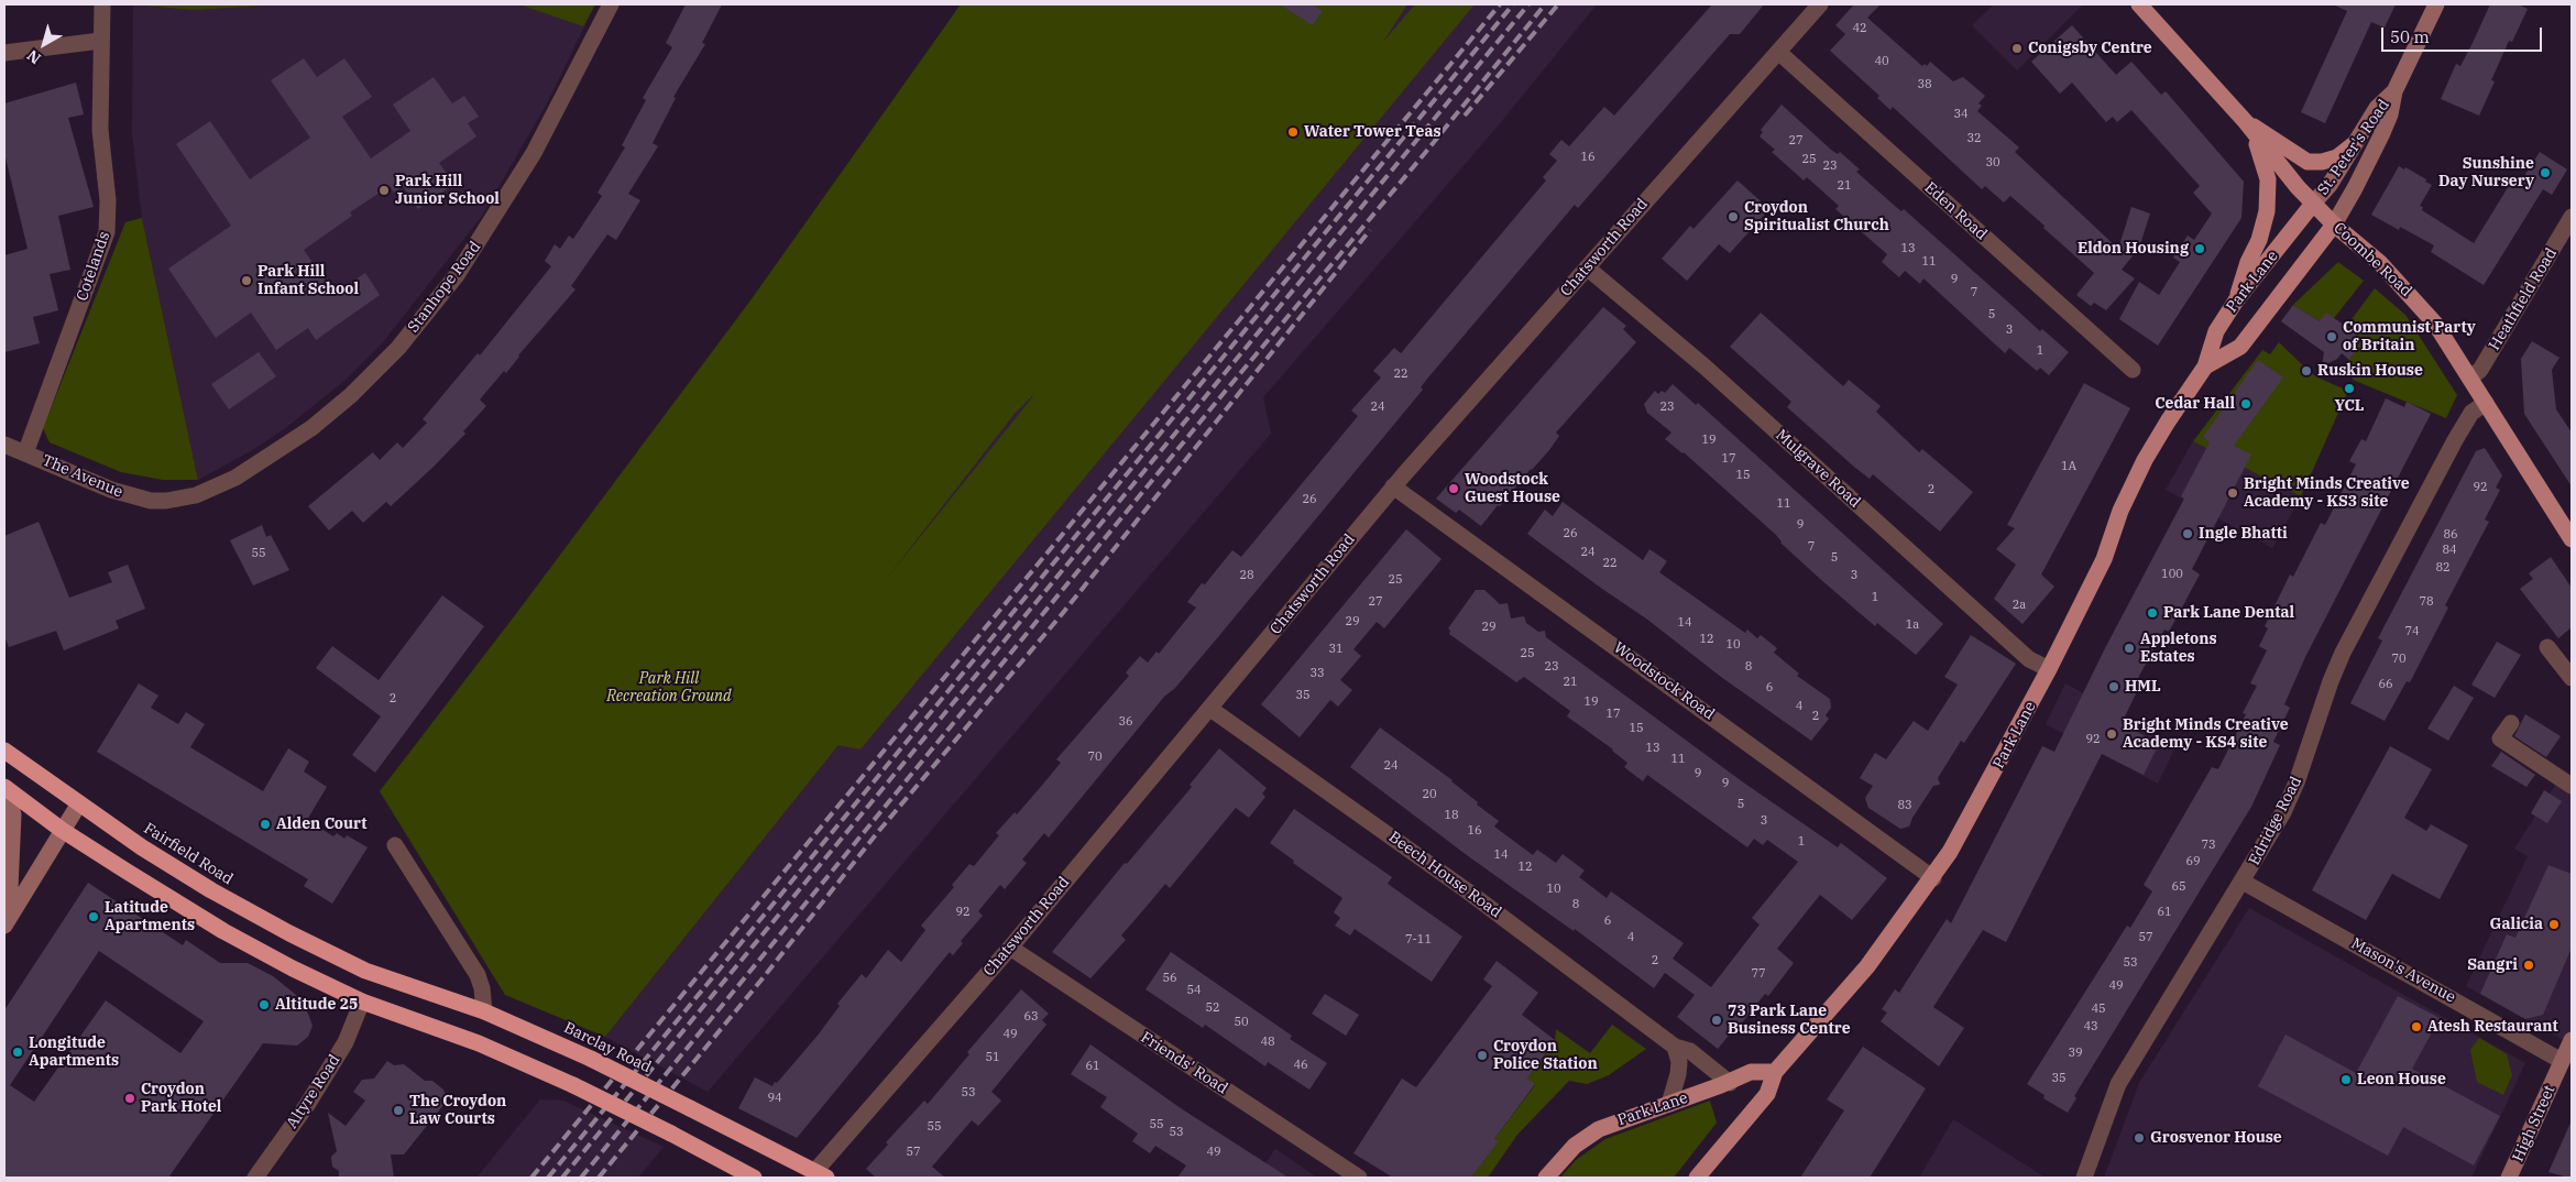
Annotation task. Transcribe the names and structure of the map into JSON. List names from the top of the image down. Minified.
{"streets":{"highway":["Fairfield Road","Barclay Road"],"main road":["Coombe Road","Park Lane"],"street":["St. Peter's Road","Eden Road","Chatsworth Road","Cotelands","Stanhope Road","Heathfield Road","Mulgrave Road","The Avenue","Woodstock Road","Edridge Road","Beech House Road","Mason's Avenue","Friends' Road","Altyre Road","High Street"]},"crossings":[["St. Peter's Road","Coombe Road"],["St. Peter's Road","Park Lane"],["Eden Road","Chatsworth Road"],["Chatsworth Road","Mulgrave Road"],["Chatsworth Road","Woodstock Road"],["Chatsworth Road","Beech House Road"],["Chatsworth Road","Barclay Road"],["Chatsworth Road","Friends' Road"],["Coombe Road","Park Lane"],["Coombe Road","Heathfield Road"],["Coombe Road","Edridge Road"],["Cotelands","The Avenue"],["Park Lane","Mulgrave Road"],["Park Lane","Woodstock Road"],["Park Lane","Beech House Road"],["Stanhope Road","The Avenue"],["Edridge Road","Mason's Avenue"],["Fairfield Road","Barclay Road"],["Mason's Avenue","High Street"]],"parks":["Park Hill Recreation Ground"],"places":["Conigsby Centre","Water Tower Teas","Sunshine Day Nursery","Park Hill Junior School","Croydon Spiritualist Church","Eldon Housing","Park Hill Infant School","Communist Party of Britain","Ruskin House","YCL","Cedar Hall","Woodstock Guest House","Bright Minds Creative Academy - KS3 site","Ingle Bhatti","Park Lane Dental","Appletons Estates","HML","Bright Minds Creative Academy - KS4 site","Alden Court","Latitude Apartments","Galicia","Sangri","Altitude 25","73 Park Lane Business Centre","Atesh Restaurant","Longitude Apartments","Croydon Police Station","Leon House","Croydon Park Hotel","The Croydon Law Courts","Grosvenor House"],"house_numbers":["42","40","38","34","32","27","16","25","30","23","21","13","11","9","7","5","3","1","22","24","23","19","17","1A","15","92","2","26","11","9","26","86","7","84","24","55","5","22","82","100","28","3","25","1","27","78","2a","29","14","1a","29","74","12","10","31","25","70","23","8","33","21","66","6","35","2","19","4","17","2","36","15","92","13","70","11","24","9","9","20","5","83","18","3","16","1","73","14","69","12","65","10","8","92","61","6","4","57","7-11","2","53","77","56","49","54","52","45","63","50","43","49","48","39","51","46","61","35","53","94","55","55","53","57","49"],"scale_bar":"50 m","north":"bottom left"}
